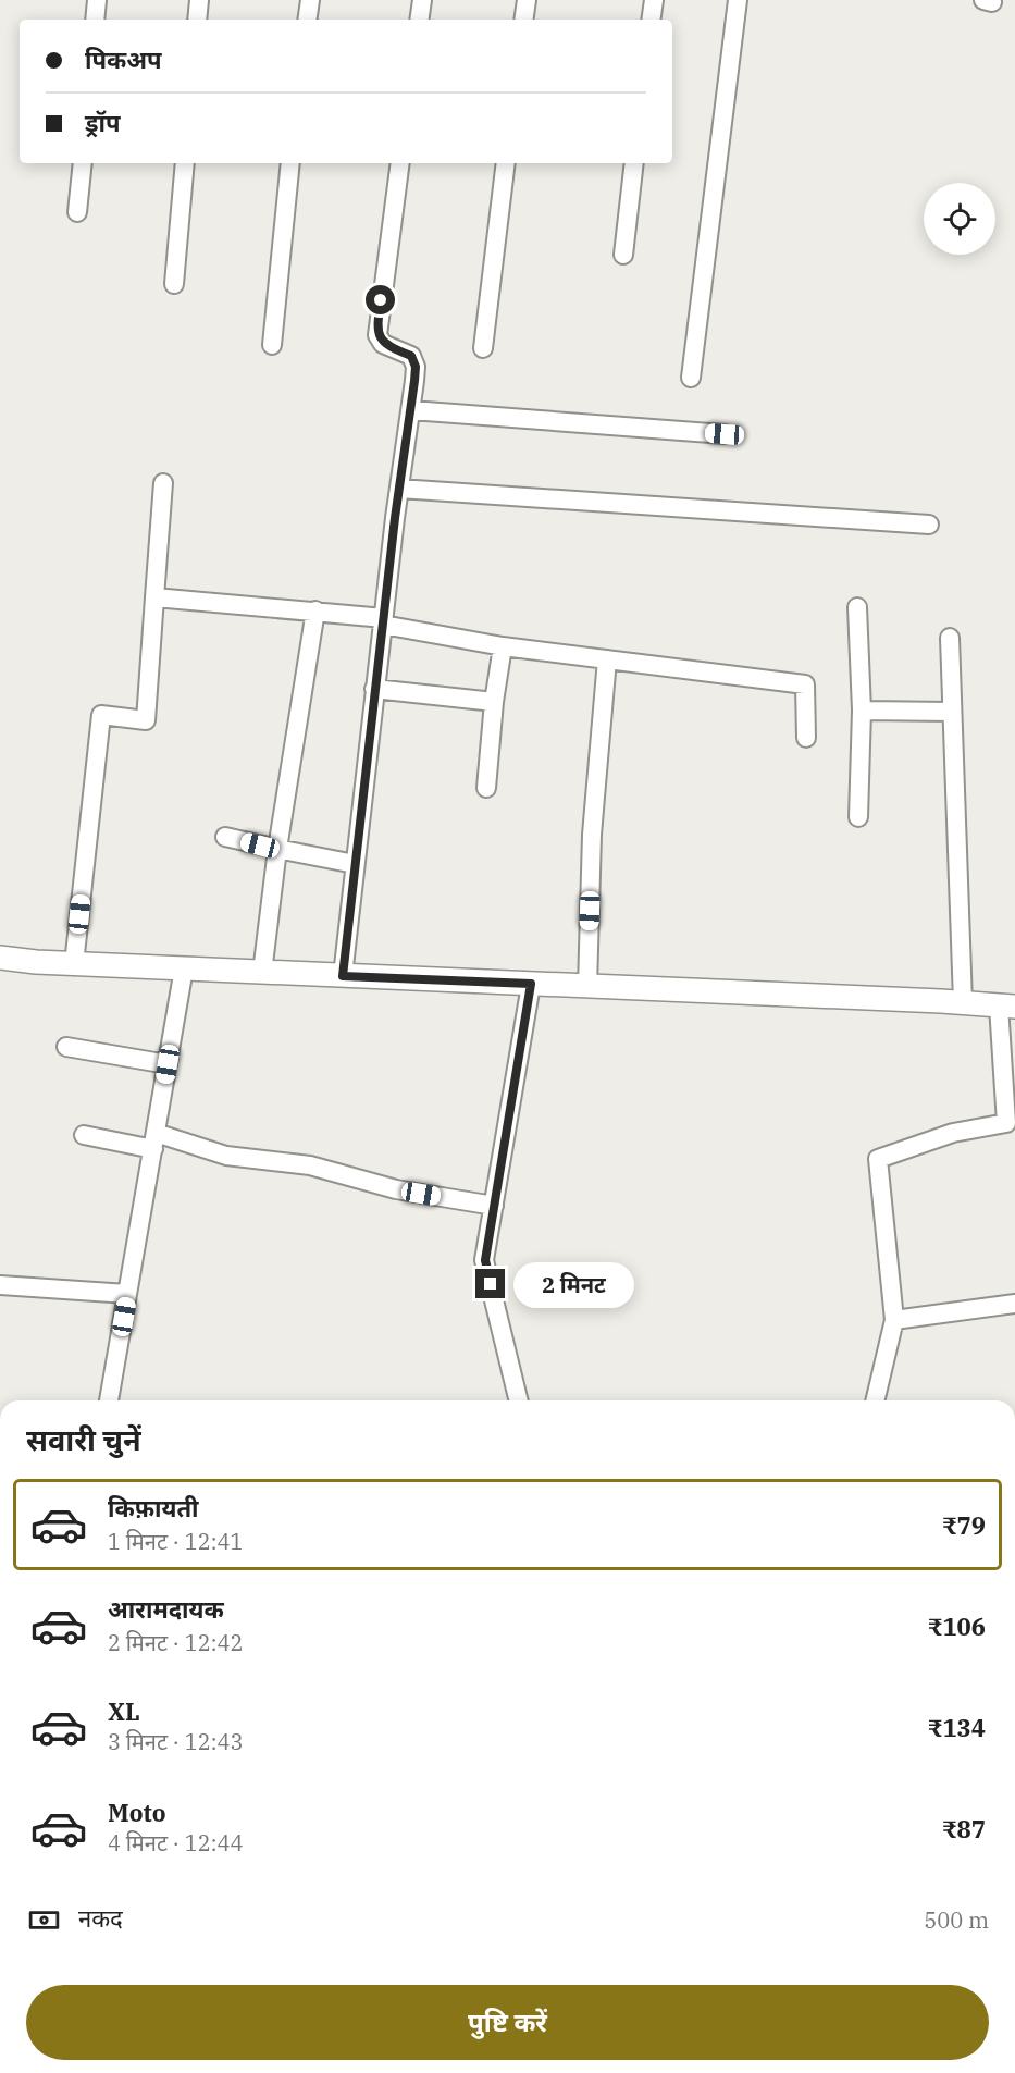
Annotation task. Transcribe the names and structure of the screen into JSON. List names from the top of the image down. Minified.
{"page":{"banner":["पिकअप","ड्रॉप"],"bubble":"2 मिनट","heading":"सवारी चुनें","list":[{"name":"किफ़ायती","note":"1 मिनट · 12:41","value":"₹79"},{"name":"आरामदायक","note":"2 मिनट · 12:42","value":"₹106"},{"name":"XL","note":"3 मिनट · 12:43","value":"₹134"},{"name":"Moto","note":"4 मिनट · 12:44","value":"₹87"}],"pay":["नकद","500 m"],"buttons":"पुष्टि करें"}}
